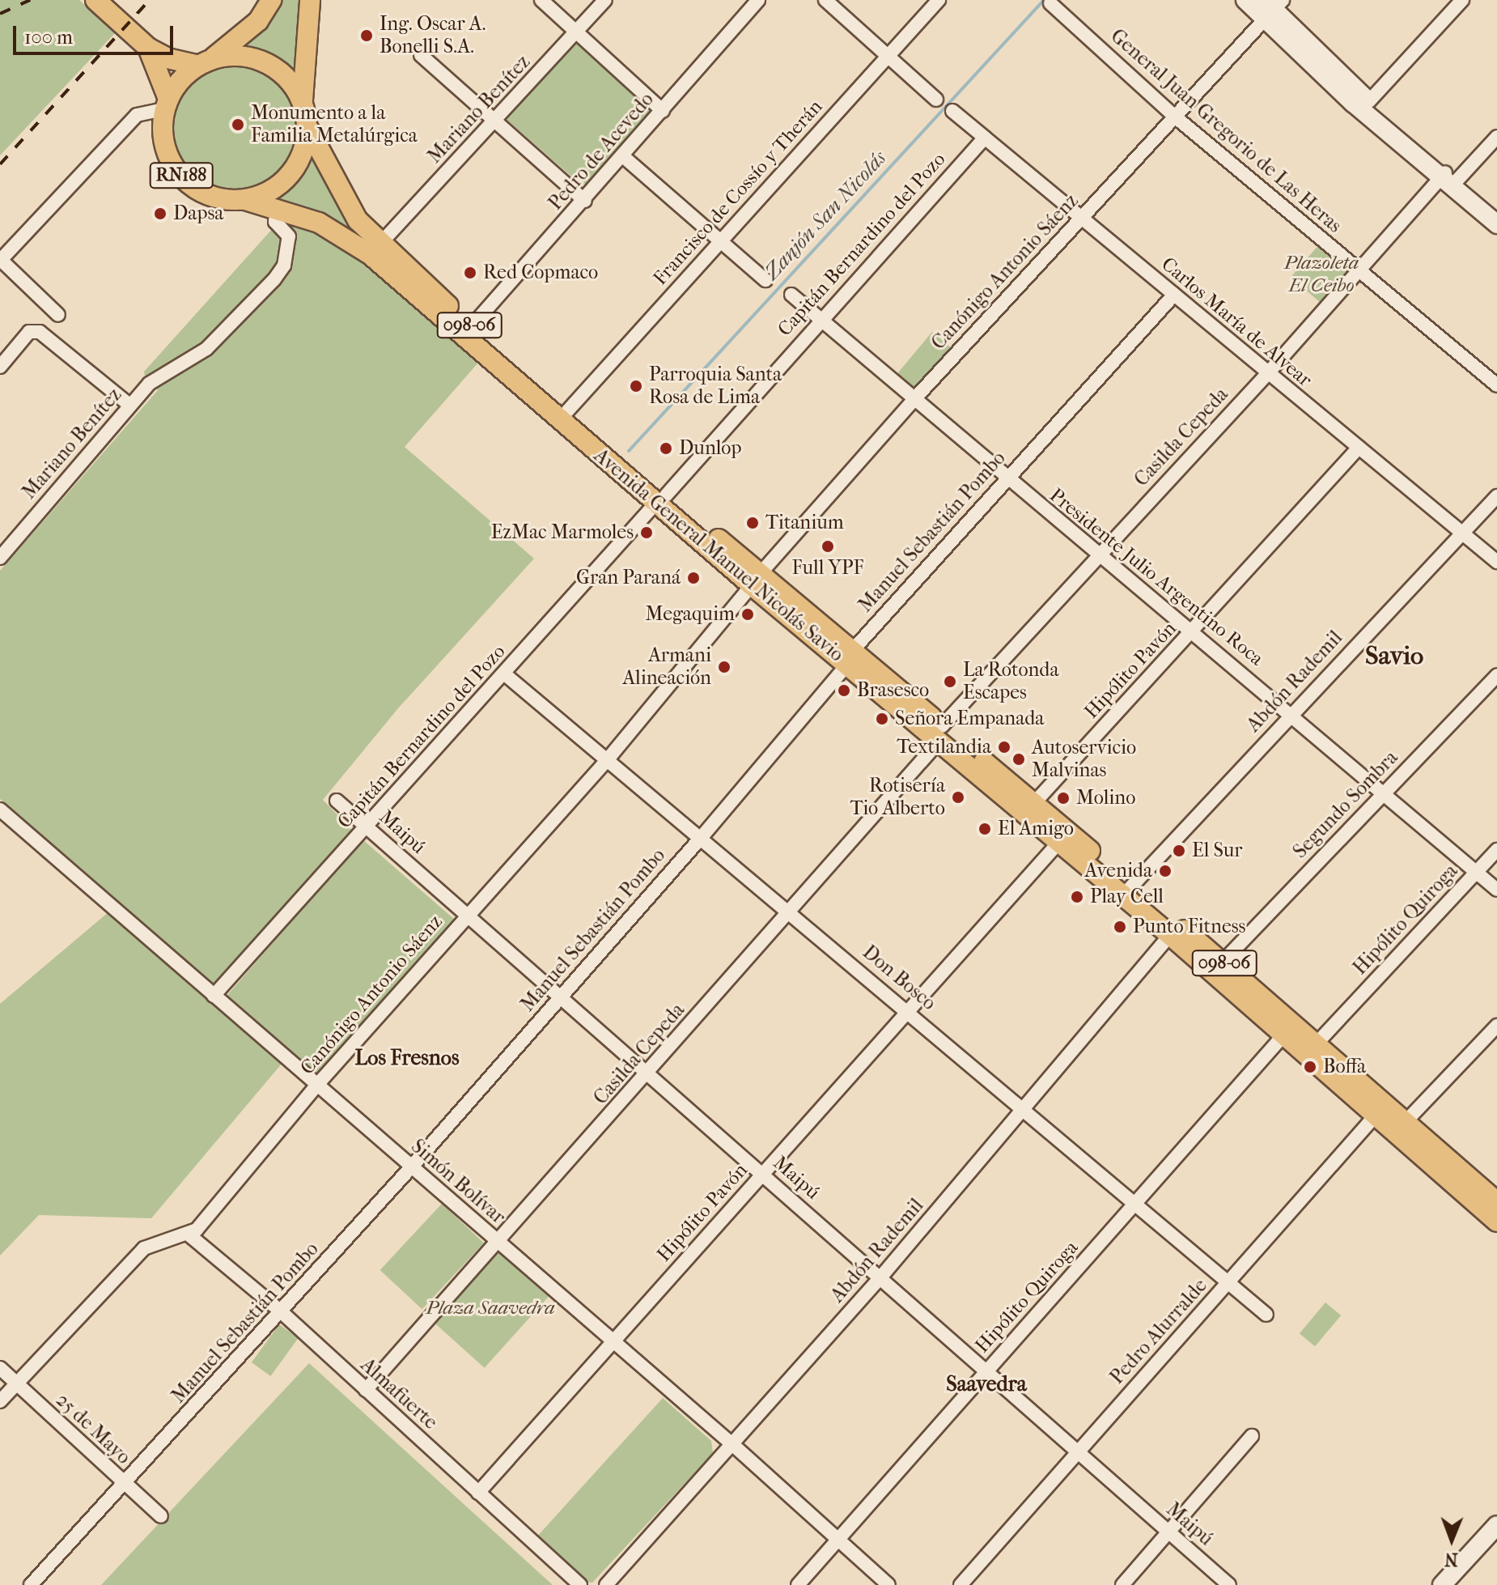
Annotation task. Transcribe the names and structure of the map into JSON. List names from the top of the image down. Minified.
{"streets":{"main road":["RN188","098-06","Avenida General Manuel Nicolás Savio"],"street":["Mariano Benítez","General Juan Gregorio de Las Heras","Pedro de Acevedo","Francisco de Cossío y Therán","Capitán Bernardino del Pozo","Canónigo Antonio Sáenz","Carlos María de Alvear","Casilda Cepeda","Manuel Sebastián Pombo","Presidente Julio Argentino Roca","Hipólito Pavón","Abdón Rademil","Segundo Sombra","Maipú","Hipólito Quiroga","Don Bosco","Simón Bolívar","Pedro Alurralde","Almafuerte","25 de Mayo"]},"crossings":[["Mariano Benítez","Avenida General Manuel Nicolás Savio"],["General Juan Gregorio de Las Heras","Canónigo Antonio Sáenz"],["General Juan Gregorio de Las Heras","Casilda Cepeda"],["Pedro de Acevedo","Avenida General Manuel Nicolás Savio"],["RN188","Avenida General Manuel Nicolás Savio"],["Francisco de Cossío y Therán","Avenida General Manuel Nicolás Savio"],["Capitán Bernardino del Pozo","Carlos María de Alvear"],["Capitán Bernardino del Pozo","Avenida General Manuel Nicolás Savio"],["Capitán Bernardino del Pozo","Presidente Julio Argentino Roca"],["Capitán Bernardino del Pozo","Maipú"],["Capitán Bernardino del Pozo","Don Bosco"],["Capitán Bernardino del Pozo","Simón Bolívar"],["Canónigo Antonio Sáenz","Carlos María de Alvear"],["Canónigo Antonio Sáenz","Avenida General Manuel Nicolás Savio"],["Canónigo Antonio Sáenz","Presidente Julio Argentino Roca"],["Canónigo Antonio Sáenz","Maipú"],["Canónigo Antonio Sáenz","Don Bosco"],["Canónigo Antonio Sáenz","Simón Bolívar"],["Canónigo Antonio Sáenz","Almafuerte"],["Carlos María de Alvear","Casilda Cepeda"],["Carlos María de Alvear","Manuel Sebastián Pombo"],["Carlos María de Alvear","Hipólito Pavón"],["Carlos María de Alvear","Abdón Rademil"],["Casilda Cepeda","Avenida General Manuel Nicolás Savio"],["Casilda Cepeda","Presidente Julio Argentino Roca"],["Casilda Cepeda","Maipú"],["Casilda Cepeda","Don Bosco"],["Casilda Cepeda","Simón Bolívar"],["Casilda Cepeda","Almafuerte"],["Manuel Sebastián Pombo","Avenida General Manuel Nicolás Savio"],["Manuel Sebastián Pombo","Presidente Julio Argentino Roca"],["Manuel Sebastián Pombo","Maipú"],["Manuel Sebastián Pombo","Don Bosco"],["Manuel Sebastián Pombo","Simón Bolívar"],["Manuel Sebastián Pombo","Almafuerte"],["Manuel Sebastián Pombo","25 de Mayo"],["Avenida General Manuel Nicolás Savio","Hipólito Pavón"],["Avenida General Manuel Nicolás Savio","Abdón Rademil"],["Avenida General Manuel Nicolás Savio","Segundo Sombra"],["Avenida General Manuel Nicolás Savio","Hipólito Quiroga"],["Avenida General Manuel Nicolás Savio","Pedro Alurralde"],["Presidente Julio Argentino Roca","Hipólito Pavón"],["Presidente Julio Argentino Roca","Abdón Rademil"],["Presidente Julio Argentino Roca","Segundo Sombra"],["Presidente Julio Argentino Roca","Hipólito Quiroga"],["Hipólito Pavón","Maipú"],["Hipólito Pavón","Don Bosco"],["Hipólito Pavón","Simón Bolívar"],["Hipólito Pavón","Almafuerte"],["Abdón Rademil","Maipú"],["Abdón Rademil","Don Bosco"],["Abdón Rademil","Simón Bolívar"],["Maipú","Hipólito Quiroga"],["Maipú","Pedro Alurralde"],["Hipólito Quiroga","Don Bosco"],["Hipólito Quiroga","Simón Bolívar"],["Don Bosco","Pedro Alurralde"]],"districts":["Savio","Los Fresnos","Saavedra"],"water":["Zanjón San Nicolás"],"parks":["Plazoleta El Ceibo","Plaza Saavedra"],"places":["Ing. Oscar A. Bonelli S.A.","Monumento a la Familia Metalúrgica","Dapsa","Red Copmaco","Parroquia Santa Rosa de Lima","Dunlop","Titanium","EzMac Marmoles","Full YPF","Gran Paraná","Megaquim","Armani Alineación","La Rotonda Escapes","Brasesco","Señora Empanada","Textilandia","Autoservicio Malvinas","Rotisería Tio Alberto","Molino","El Amigo","El Sur","Avenida","Play Cell","Punto Fitness","Boffa"],"scale_bar":"100 m","north":"bottom"}
